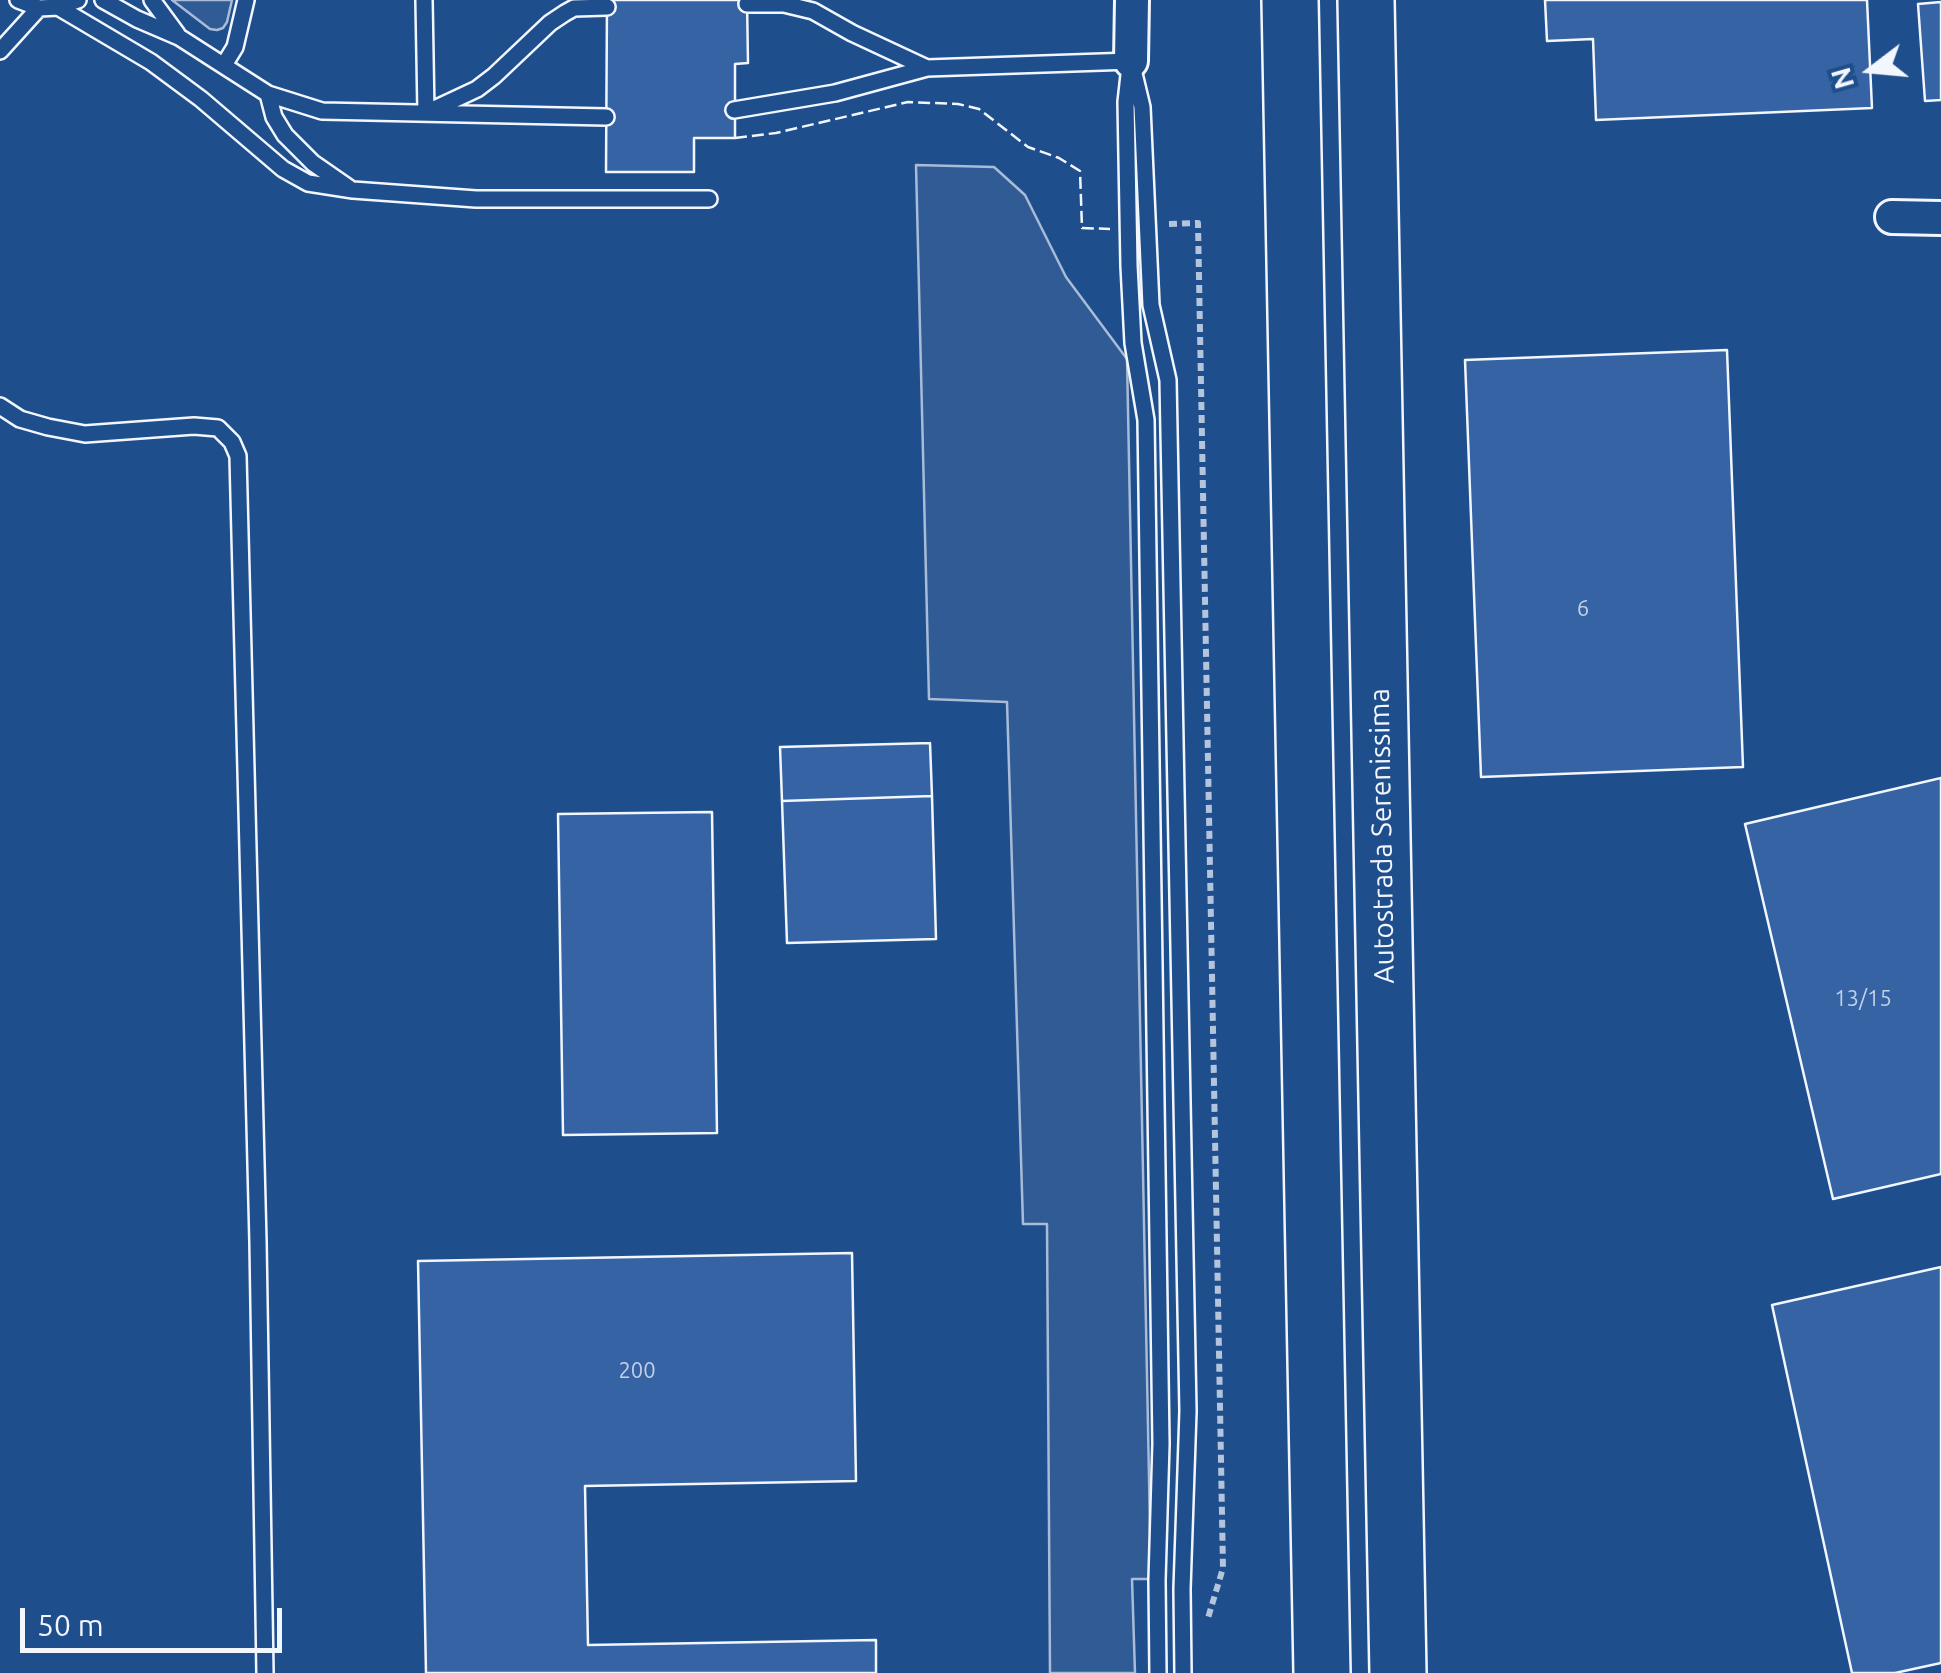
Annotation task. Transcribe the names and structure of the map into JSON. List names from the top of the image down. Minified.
{"streets":{"highway":["Autostrada Serenissima"]},"house_numbers":["6","13/15","200"],"scale_bar":"50 m","north":"left"}
